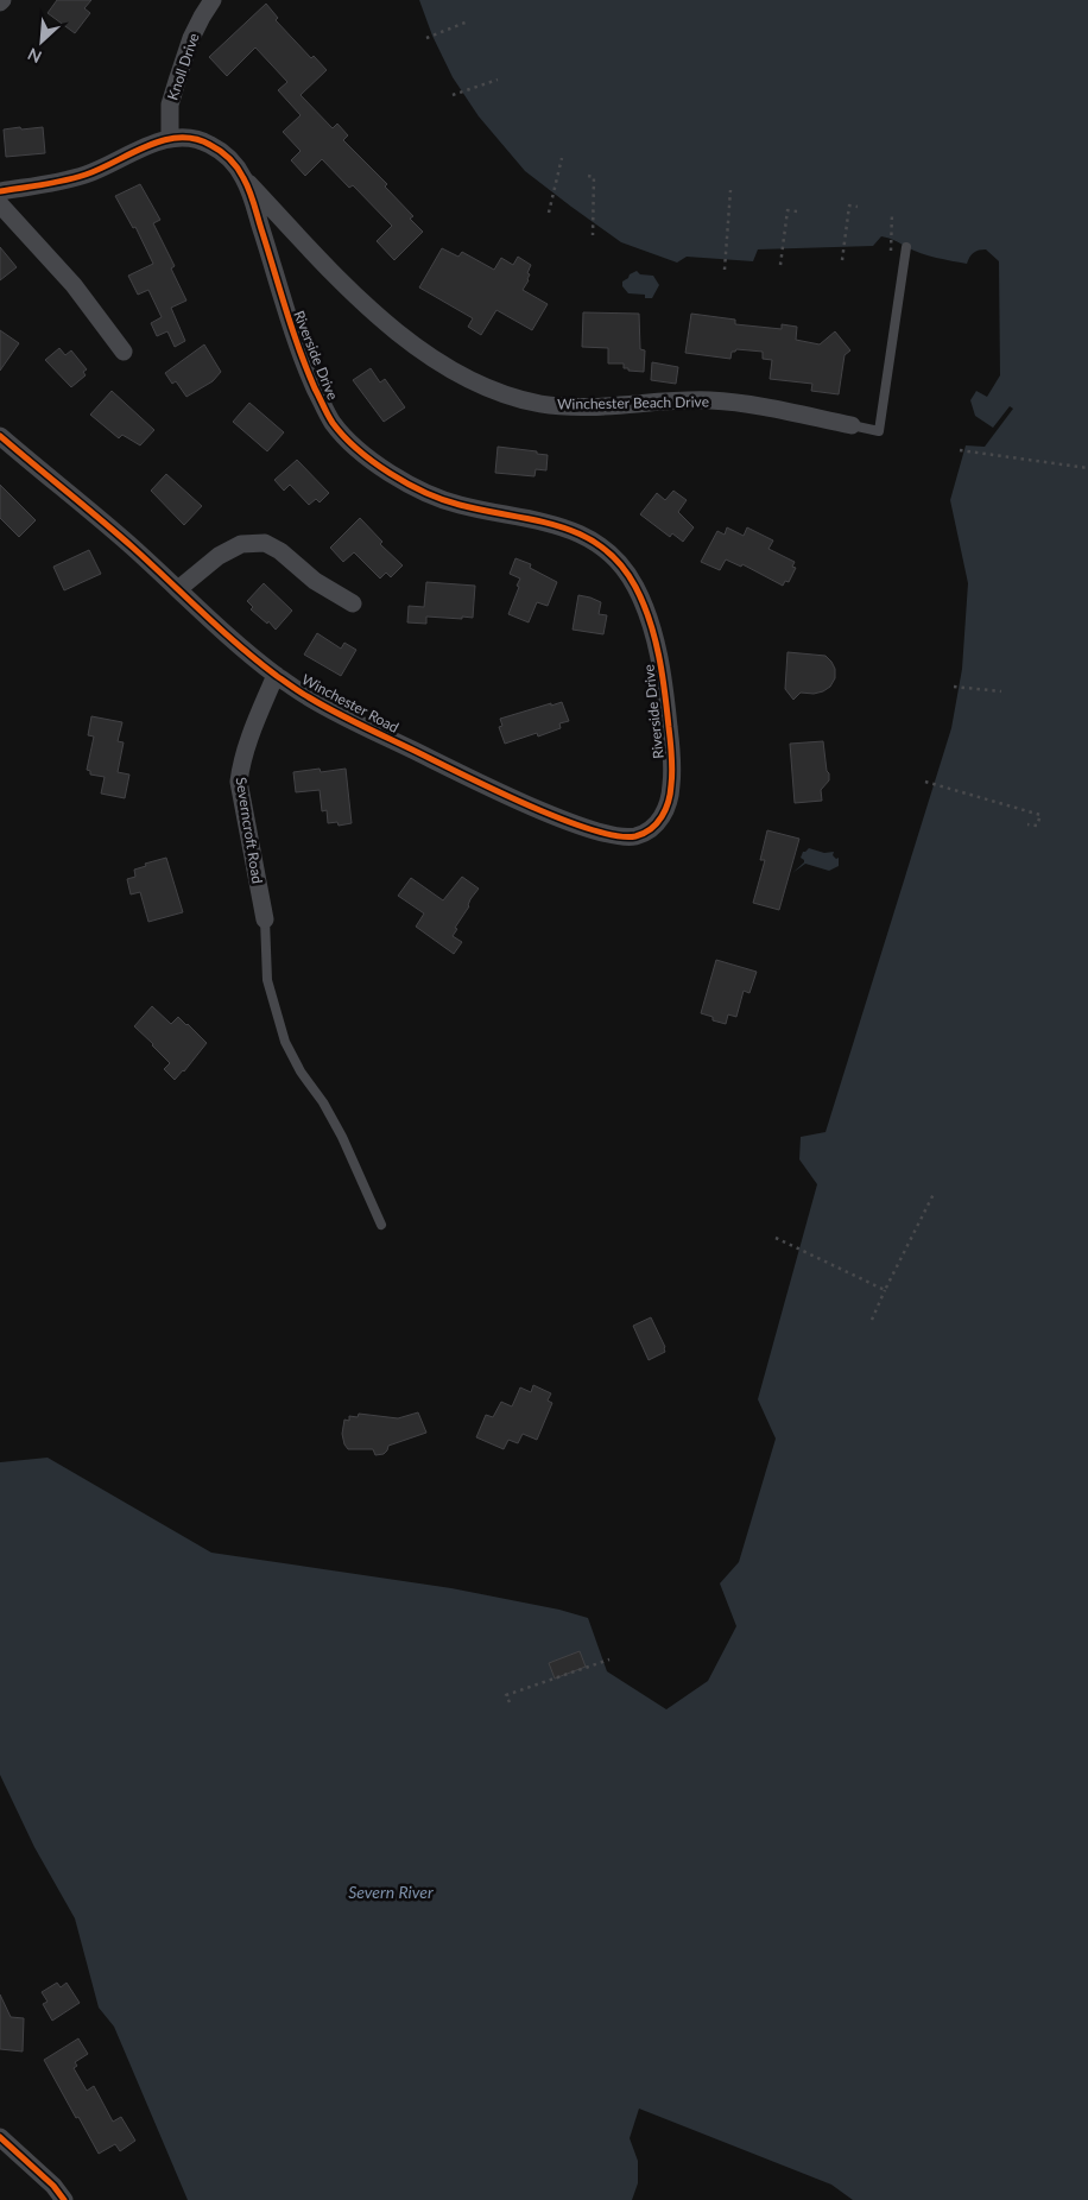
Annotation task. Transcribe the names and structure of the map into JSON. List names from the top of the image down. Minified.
{"streets":{"street":["Knoll Drive","Riverside Drive","Winchester Beach Drive","Winchester Road","Severncroft Road"]},"crossings":[["Knoll Drive","Riverside Drive"],["Riverside Drive","Winchester Beach Drive"],["Riverside Drive","Winchester Road"],["Winchester Road","Severncroft Road"]],"water":["Severn River"],"north":"bottom left"}
